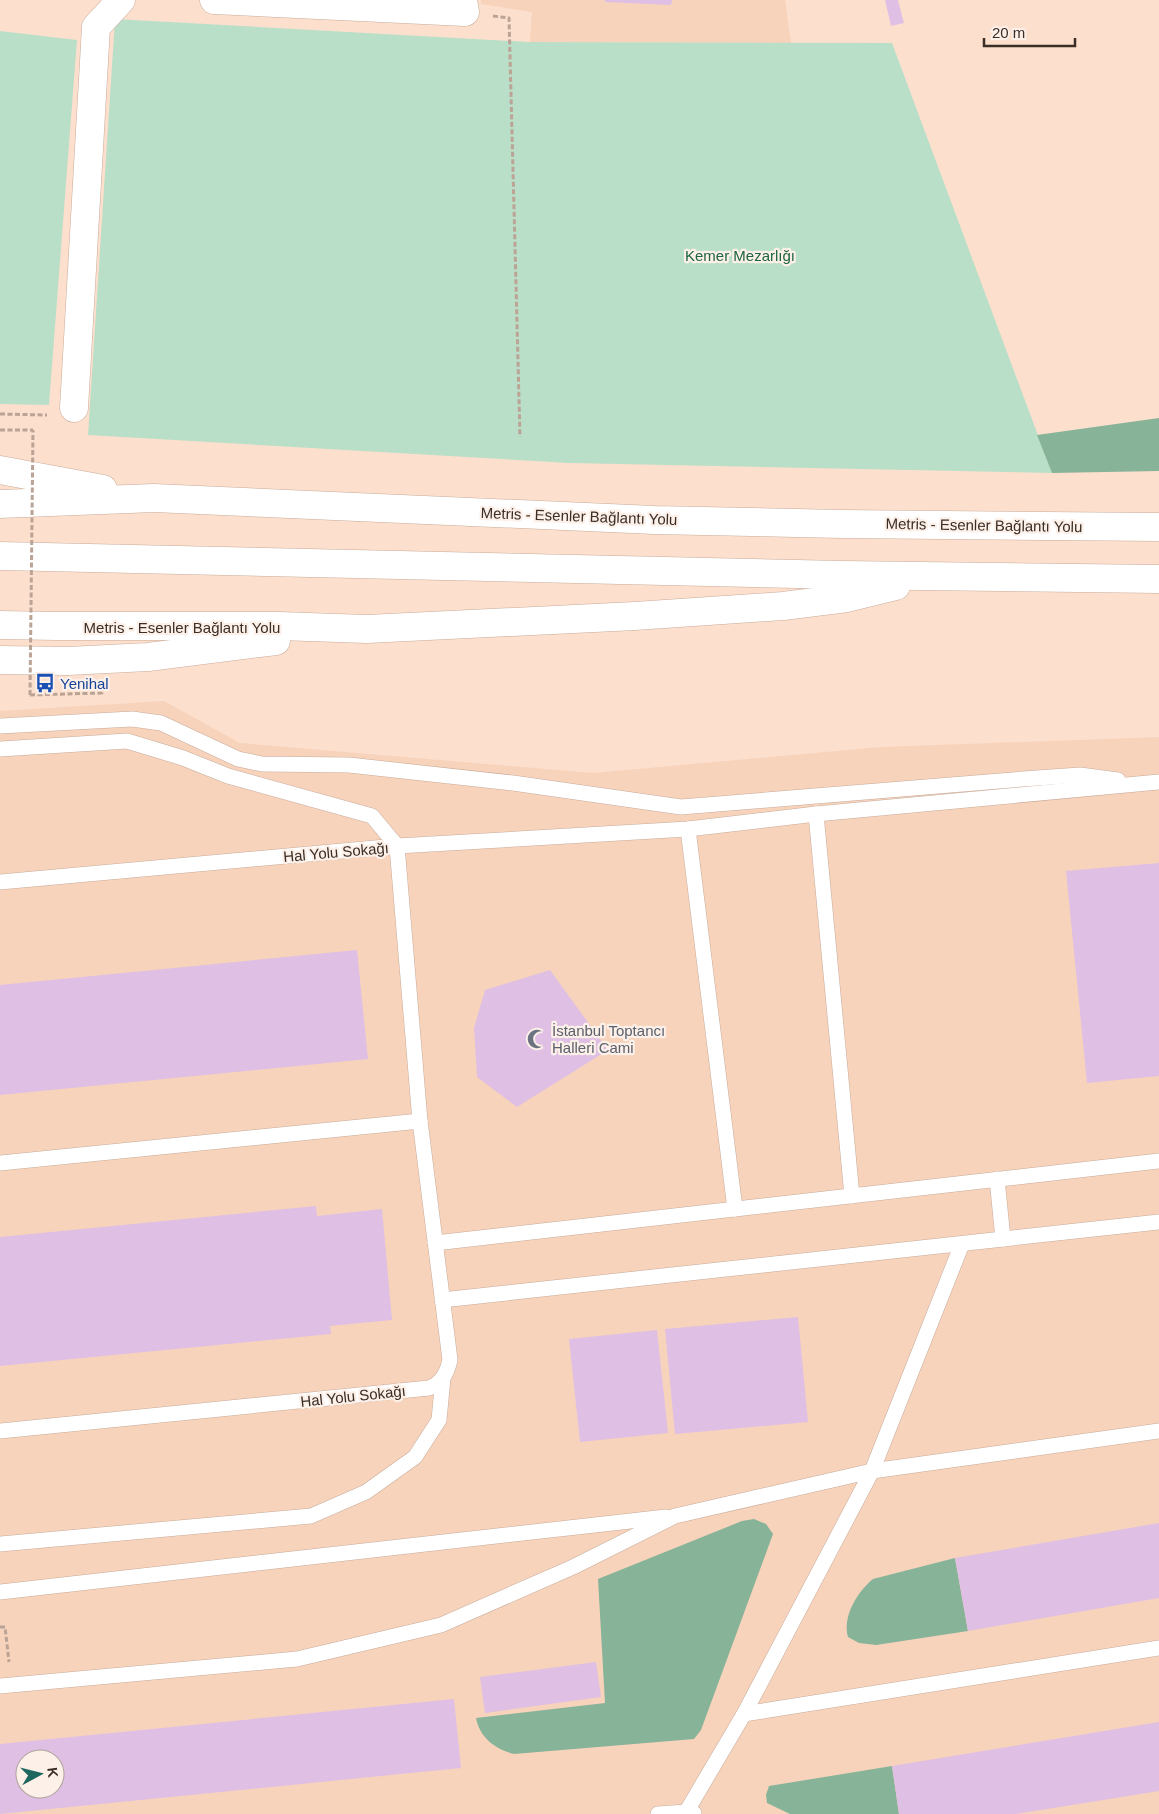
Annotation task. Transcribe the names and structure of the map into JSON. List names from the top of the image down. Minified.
{"streets":{"main road":["Metris - Esenler Bağlantı Yolu"],"lane":["Hal Yolu Sokağı"]},"parks":["Kemer Mezarlığı"],"places":{"bus stop":["Yenihal"],"mosque":["İstanbul Toptancı Halleri Cami"]},"scale_bar":"20 m","north":"right"}
